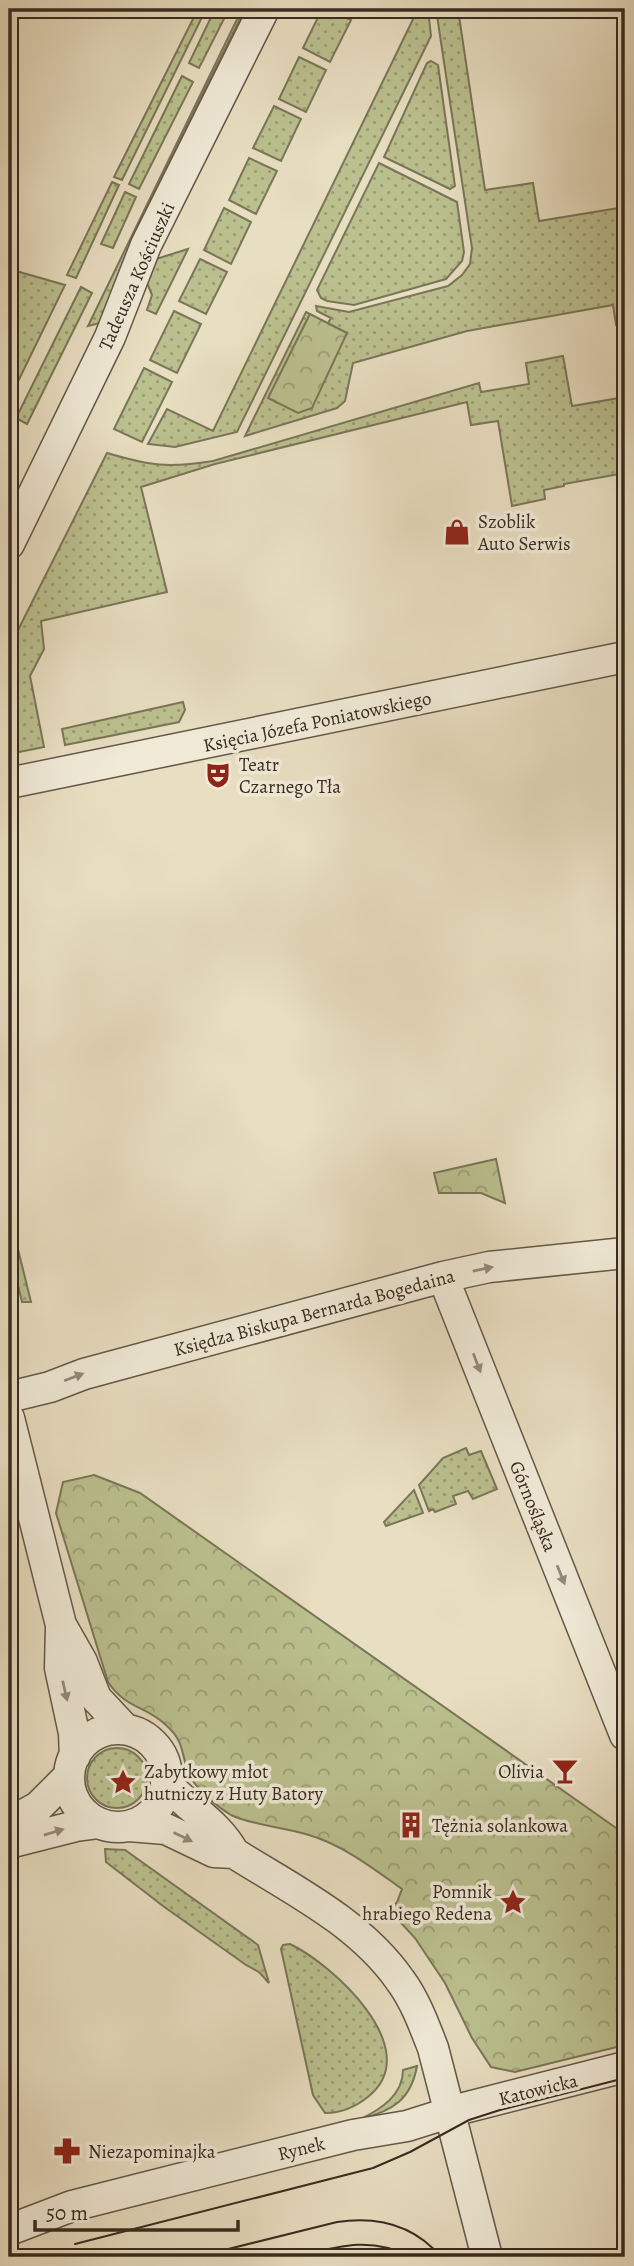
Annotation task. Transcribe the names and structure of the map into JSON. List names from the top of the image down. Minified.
{"streets":{"street":["Tadeusza Kościuszki","Księcia Józefa Poniatowskiego","Księdza Biskupa Bernarda Bogedaina","Górnośląska","Katowicka","Rynek"]},"crossings":[["Księdza Biskupa Bernarda Bogedaina","Górnośląska"],["Katowicka","Rynek"]],"one_way":["Księdza Biskupa Bernarda Bogedaina","Górnośląska"],"places":{"shop":["Szoblik Auto Serwis"],"theatre":["Teatr Czarnego Tła"],"bar":["Olivia"],"place":["Zabytkowy młot hutniczy z Huty Batory","Pomnik hrabiego Redena"],"building":["Tężnia solankowa"],"pharmacy":["Niezapominajka"]},"scale_bar":"50 m"}
